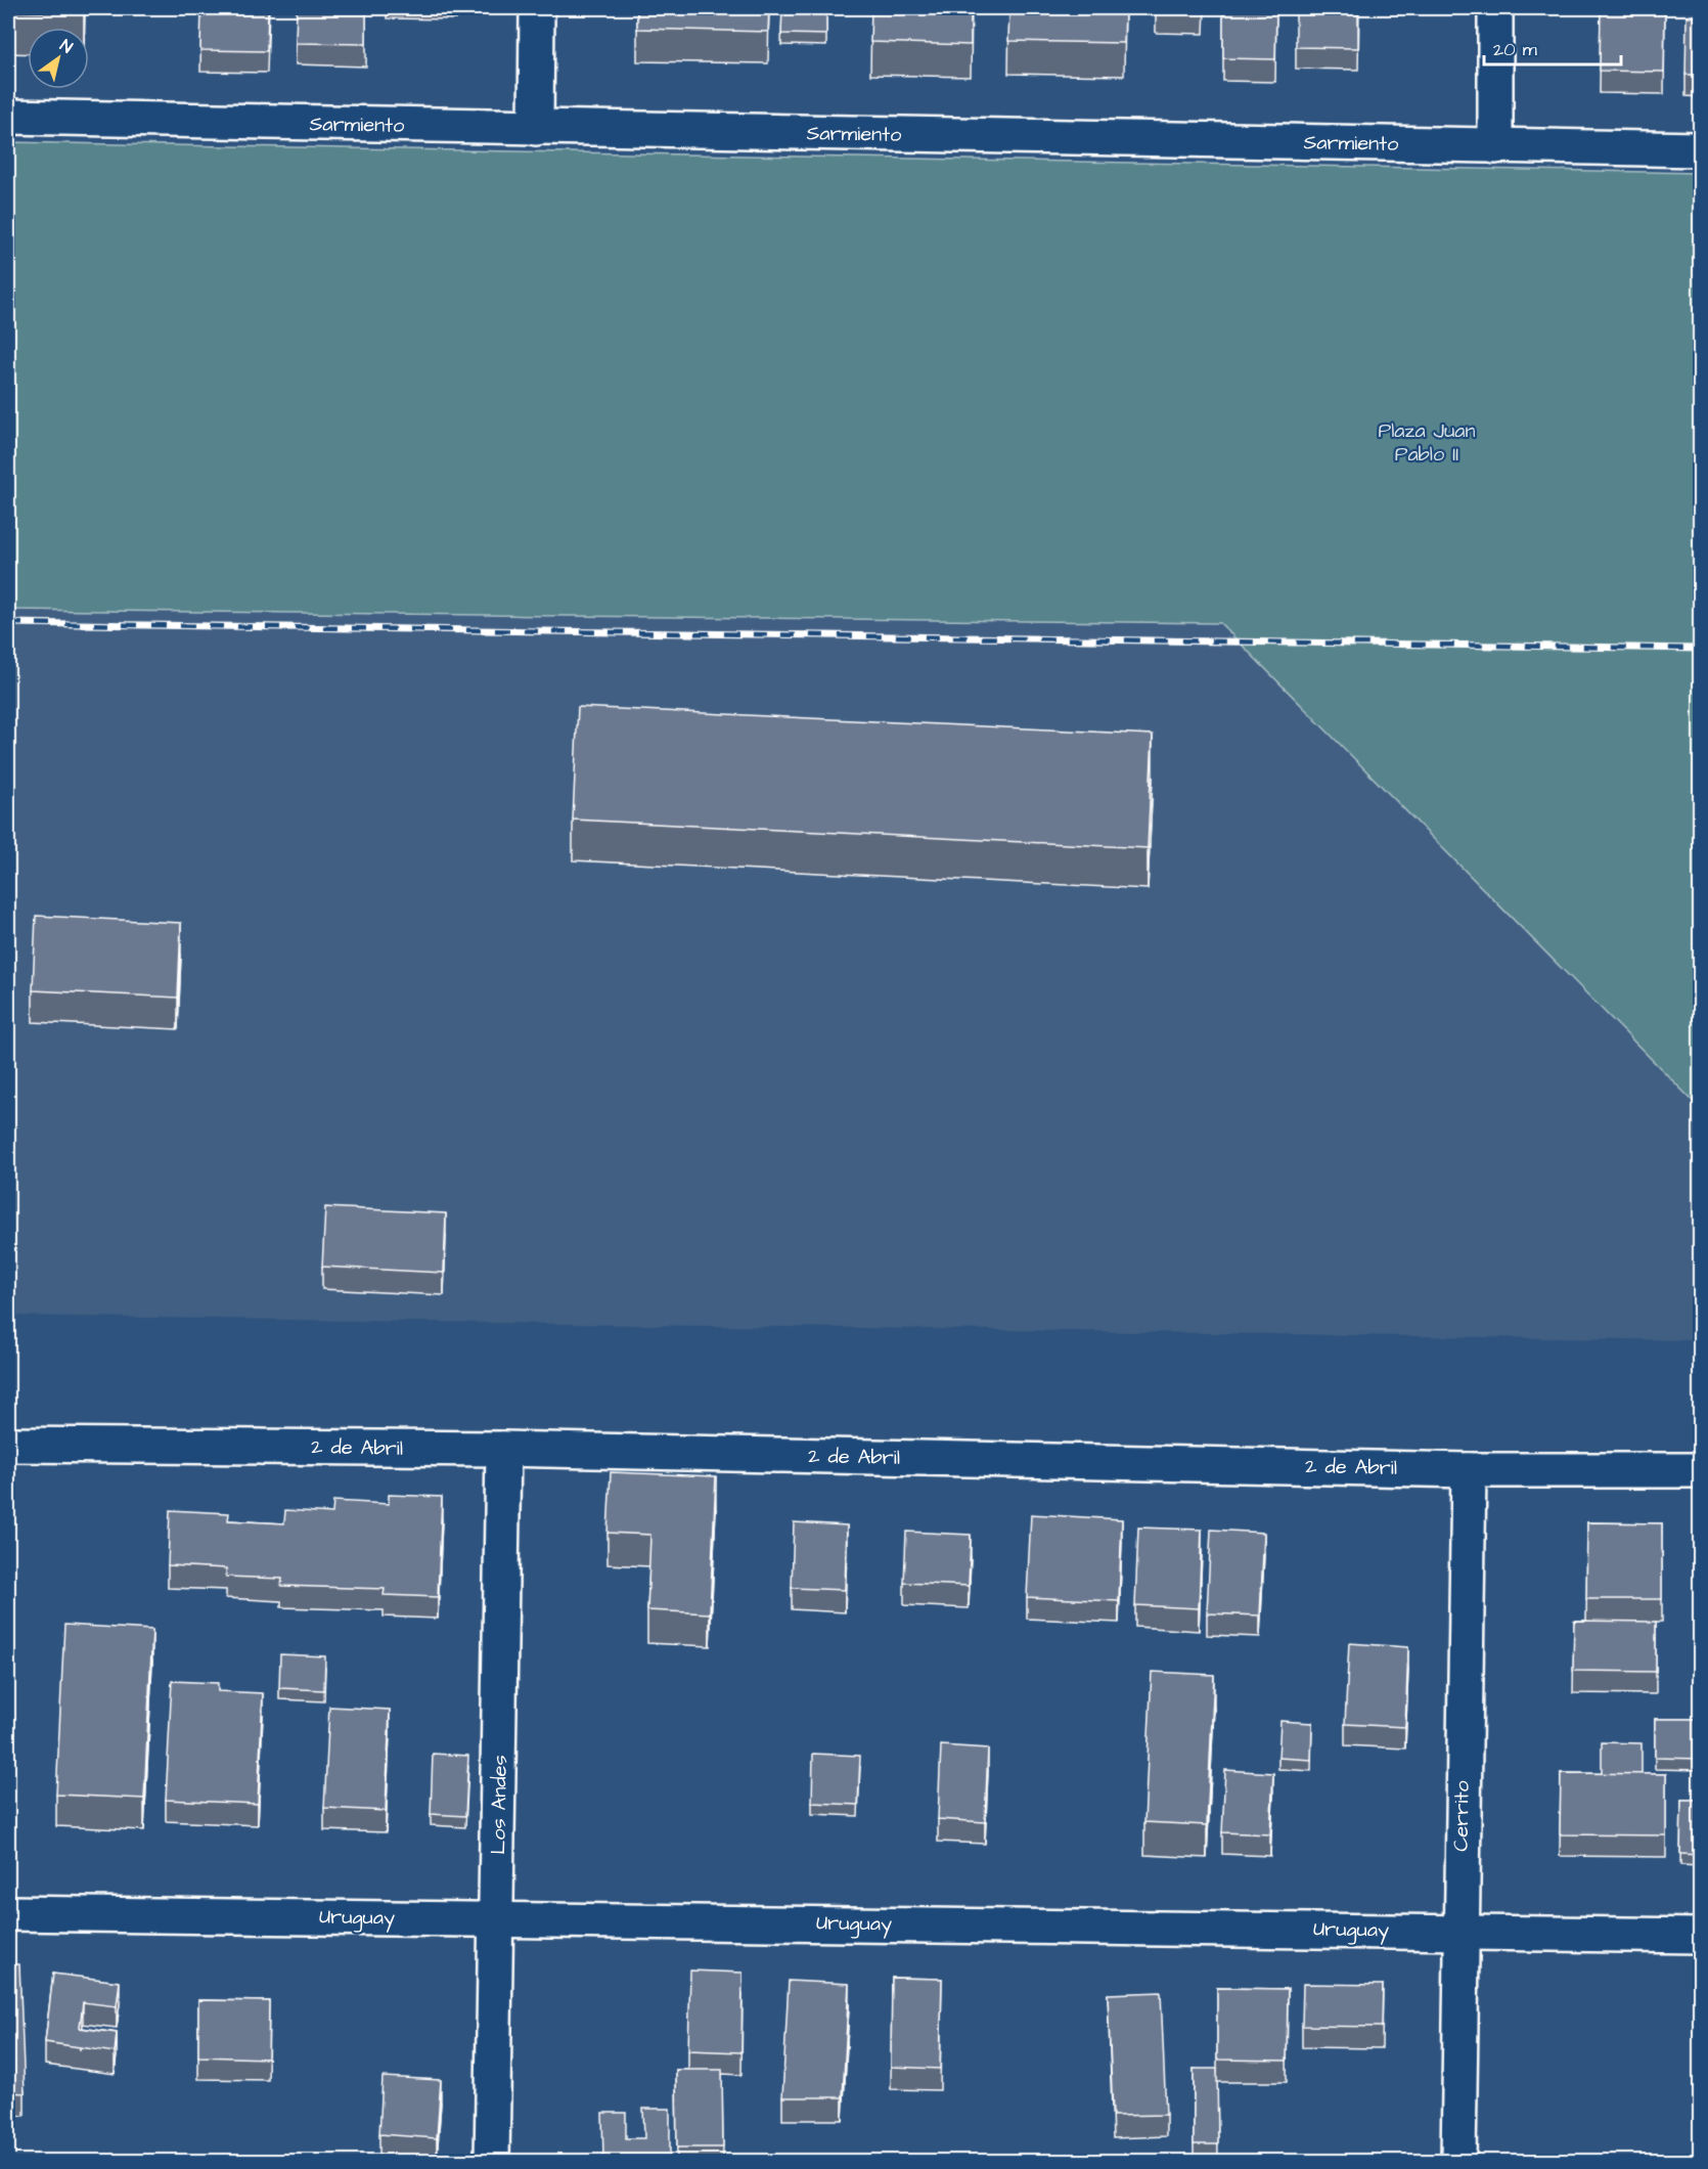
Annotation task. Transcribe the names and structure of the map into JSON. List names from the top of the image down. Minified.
{"streets":{"street":["Sarmiento","2 de Abril","Los Andes","Cerrito","Uruguay"]},"crossings":[["2 de Abril","Los Andes"],["2 de Abril","Cerrito"],["Los Andes","Uruguay"],["Cerrito","Uruguay"]],"parks":["Plaza Juan Pablo II"],"scale_bar":"20 m","north":"top right"}
